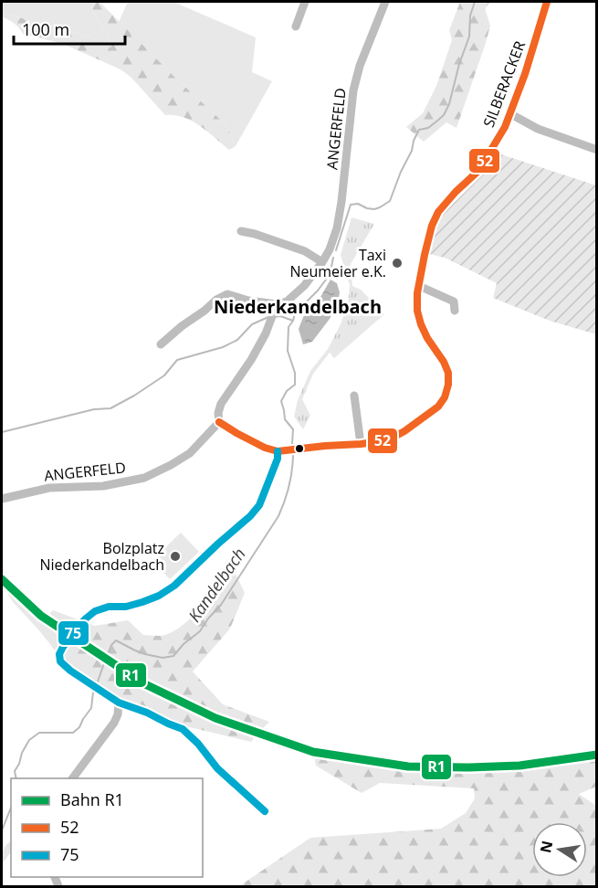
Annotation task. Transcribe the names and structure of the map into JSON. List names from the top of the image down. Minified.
{"streets":{"street":["SILBERACKER","ANGERFELD"]},"districts":["Niederkandelbach"],"water":["Kandelbach"],"places":["Taxi Neumeier e.K.","Bolzplatz Niederkandelbach"],"lines":["transit line 52","transit line 75","rail line R1"],"legend":["Bahn R1","52","75"],"scale_bar":"100 m","north":"left"}
